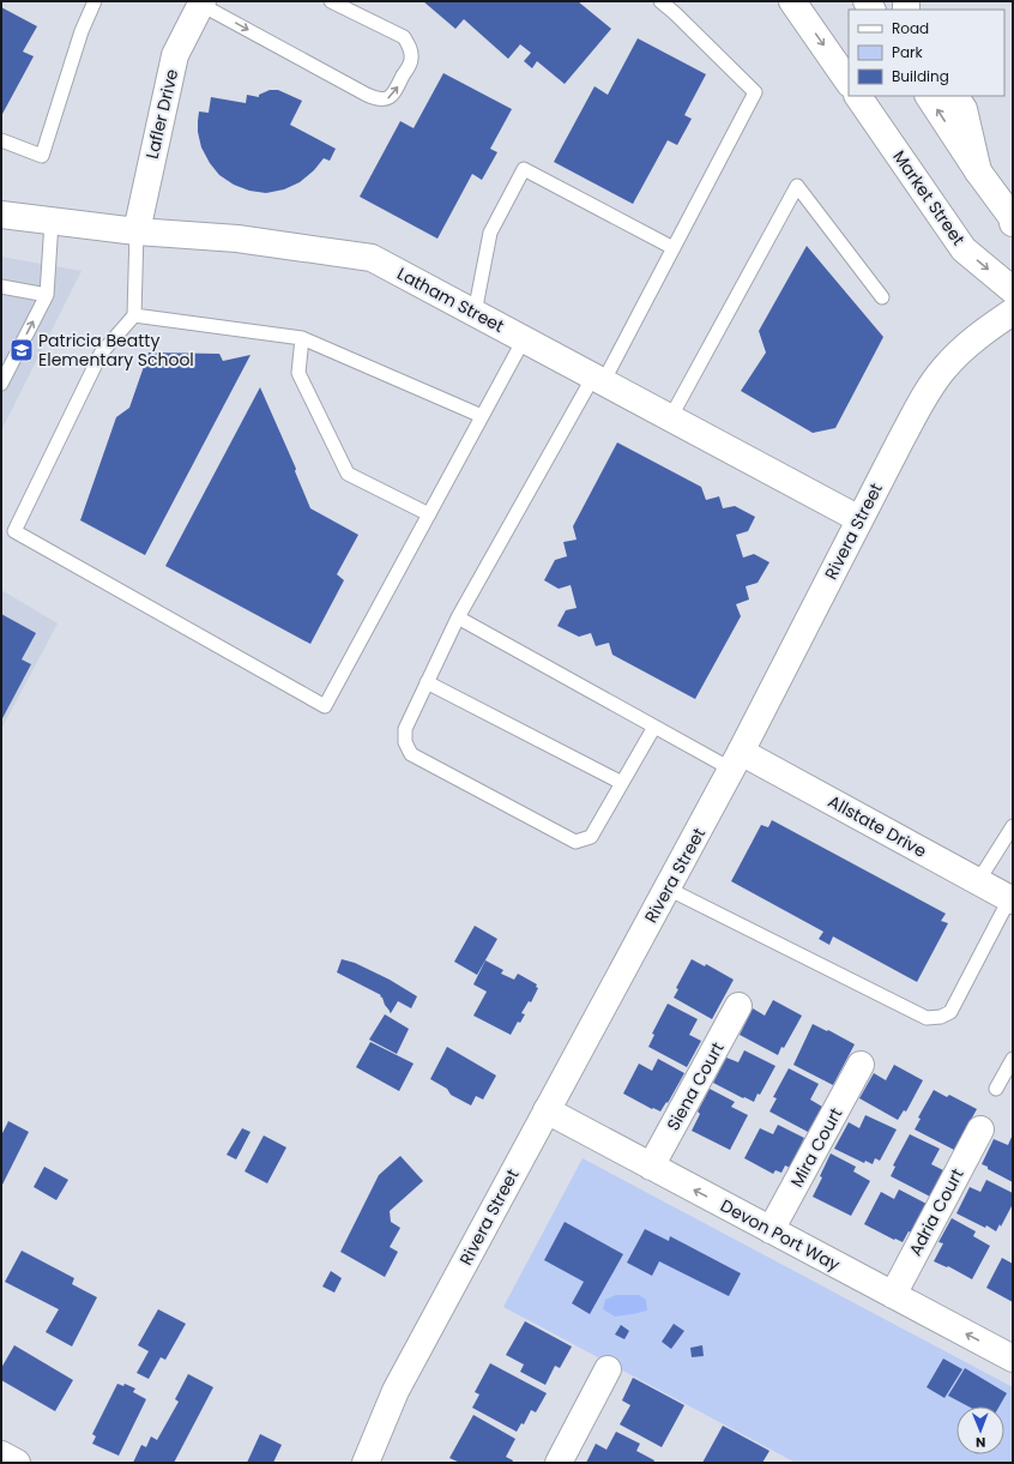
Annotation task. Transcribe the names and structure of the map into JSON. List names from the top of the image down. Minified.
{"streets":{"main road":["Lafler Drive","Market Street","Latham Street","Rivera Street","Allstate Drive","Siena Court","Mira Court","Adria Court","Devon Port Way"]},"crossings":[["Lafler Drive","Latham Street"],["Latham Street","Rivera Street"],["Rivera Street","Allstate Drive"],["Rivera Street","Devon Port Way"],["Siena Court","Devon Port Way"],["Mira Court","Devon Port Way"],["Adria Court","Devon Port Way"]],"one_way":["Devon Port Way"],"places":{"school or university":["Patricia Beatty Elementary School"]},"legend":["Road","Park","Building"],"north":"bottom"}
